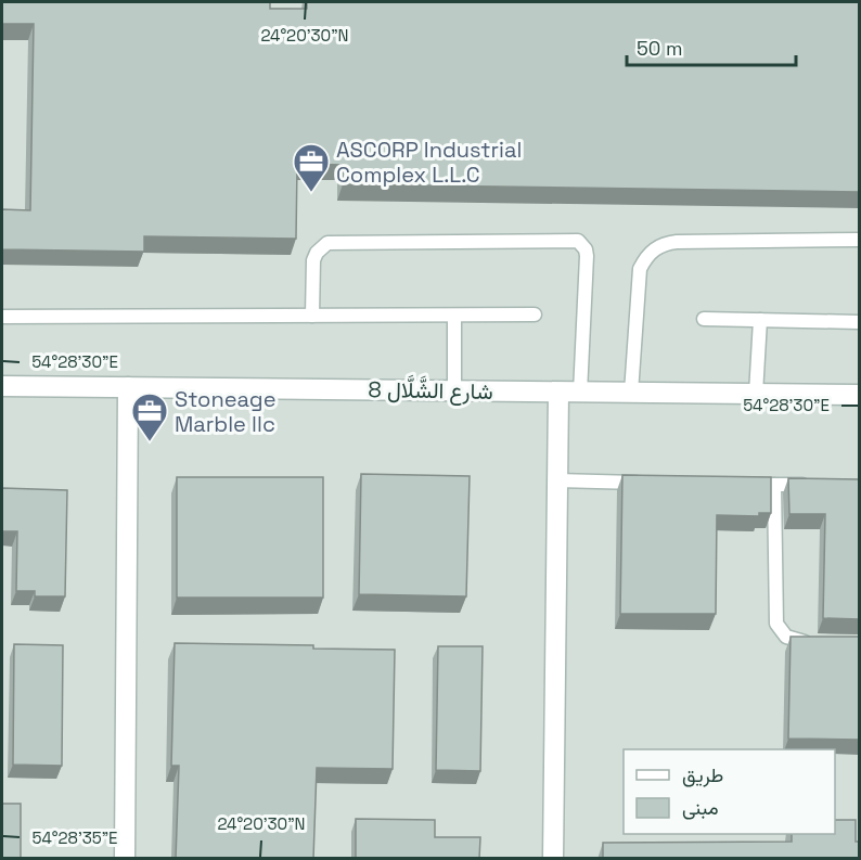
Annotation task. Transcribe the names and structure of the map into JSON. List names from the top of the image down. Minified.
{"streets":{"street":["شارع الشَّلَّال 8"]},"places":{"office":["ASCORP Industrial Complex L.L.C","Stoneage Marble llc"]},"legend":["طريق","مبنى"],"scale_bar":"50 m","coordinates":["24°20'30\"N","54°28'30\"E","54°28'35\"E"]}
